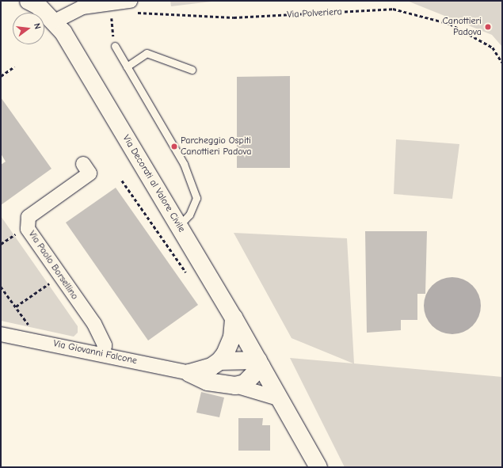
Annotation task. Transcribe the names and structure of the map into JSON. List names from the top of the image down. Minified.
{"streets":{"street":["Via Decorati al Valore Civile","Via Paolo Borsellino","Via Giovanni Falcone"],"path":["Via Polveriera"]},"crossings":[["Via Paolo Borsellino","Via Giovanni Falcone"]],"places":["Canottieri Padova","Parcheggio Ospiti Canottieri Padova"],"north":"right"}
